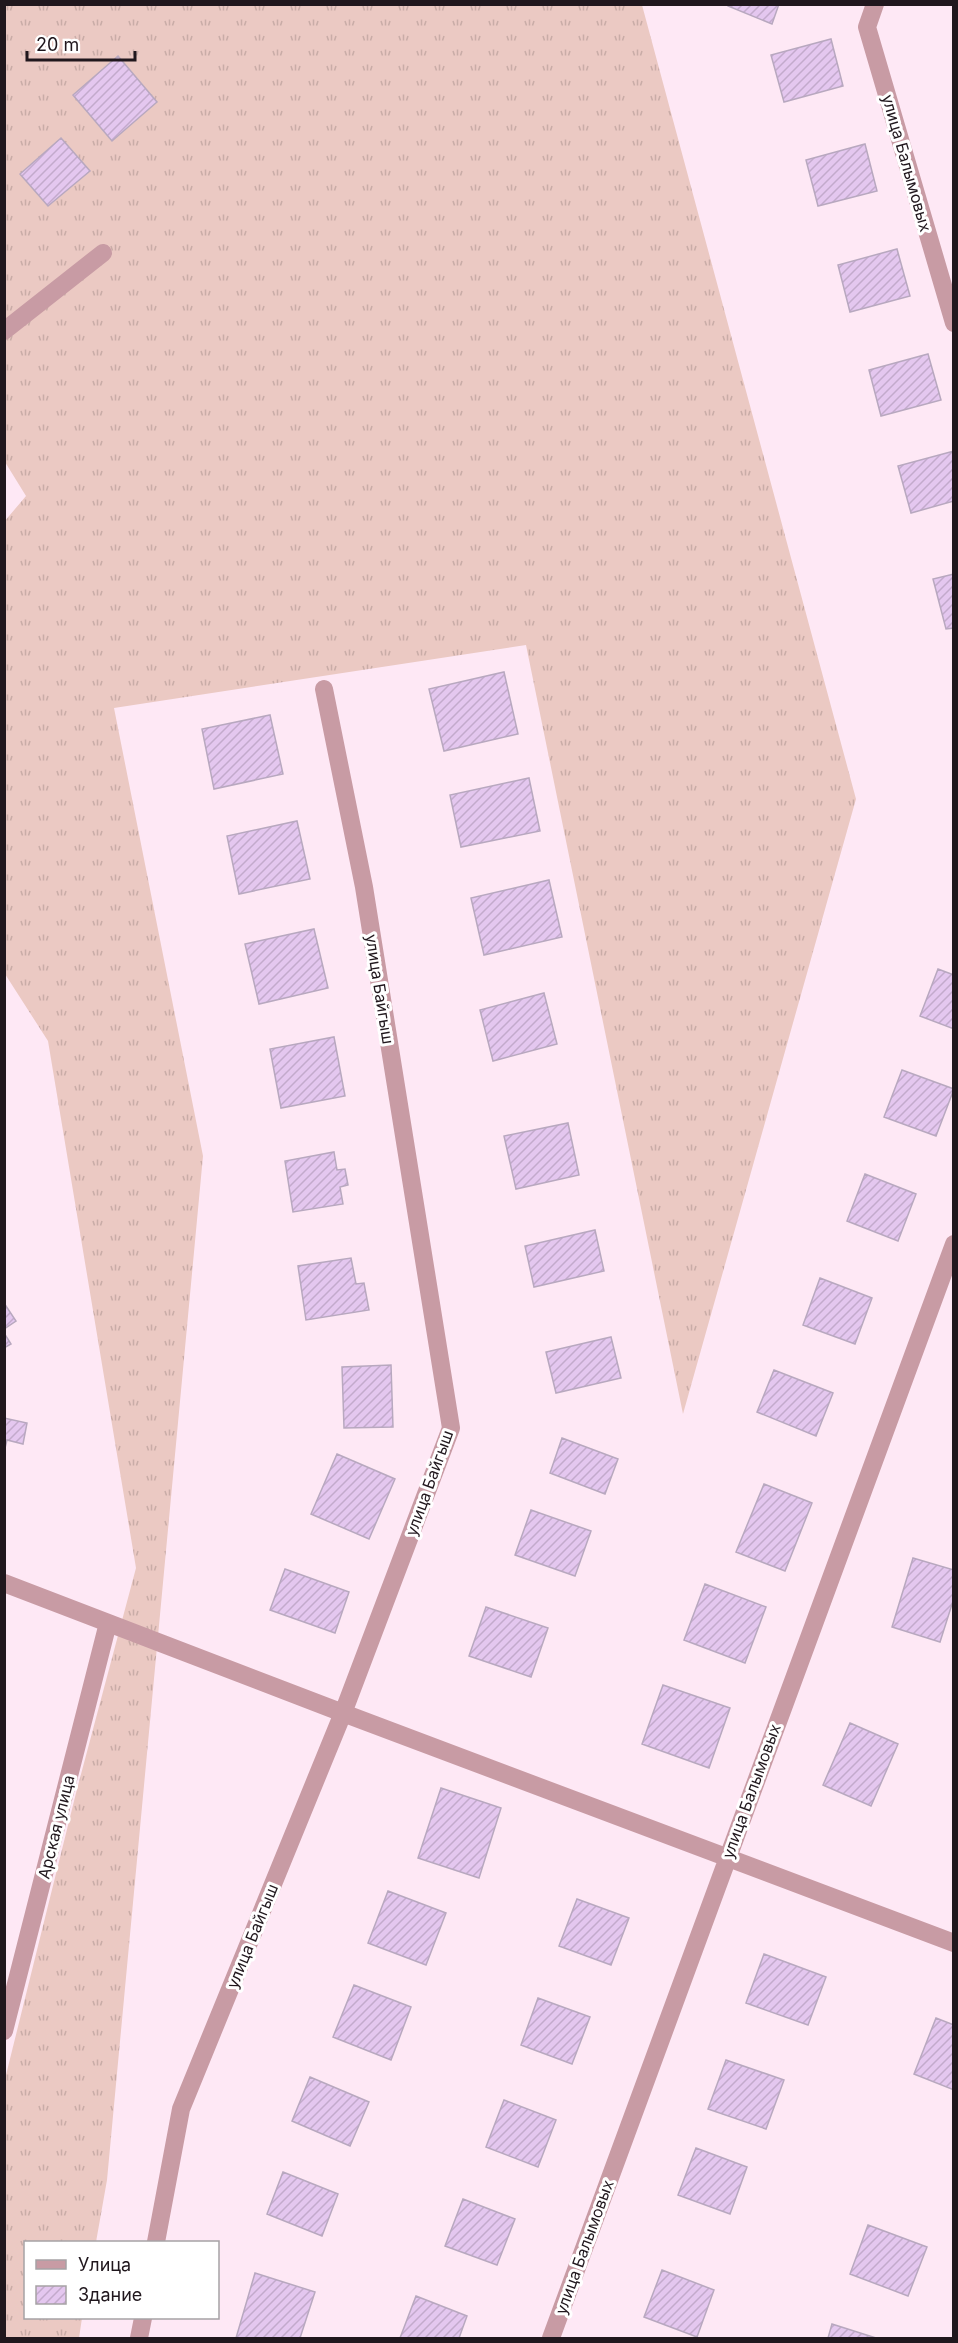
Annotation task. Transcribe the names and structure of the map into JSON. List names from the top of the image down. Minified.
{"streets":{"street":["улица Балымовых","улица Байгыш","Арская улица"]},"legend":["Улица","Здание"],"scale_bar":"20 m"}
